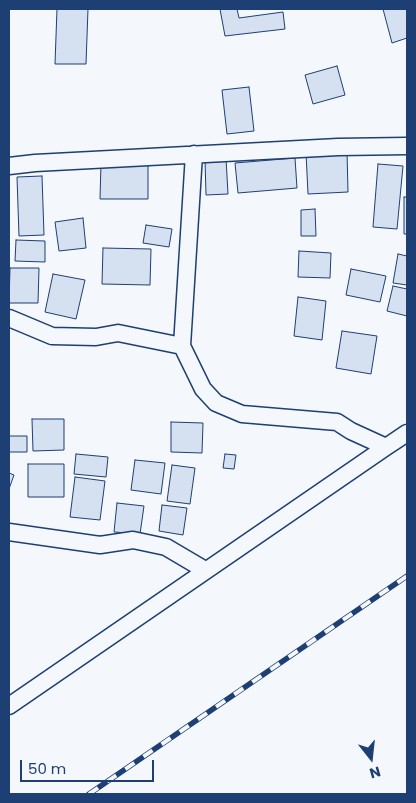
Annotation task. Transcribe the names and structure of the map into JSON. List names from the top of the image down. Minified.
{"scale_bar":"50 m","north":"bottom"}
